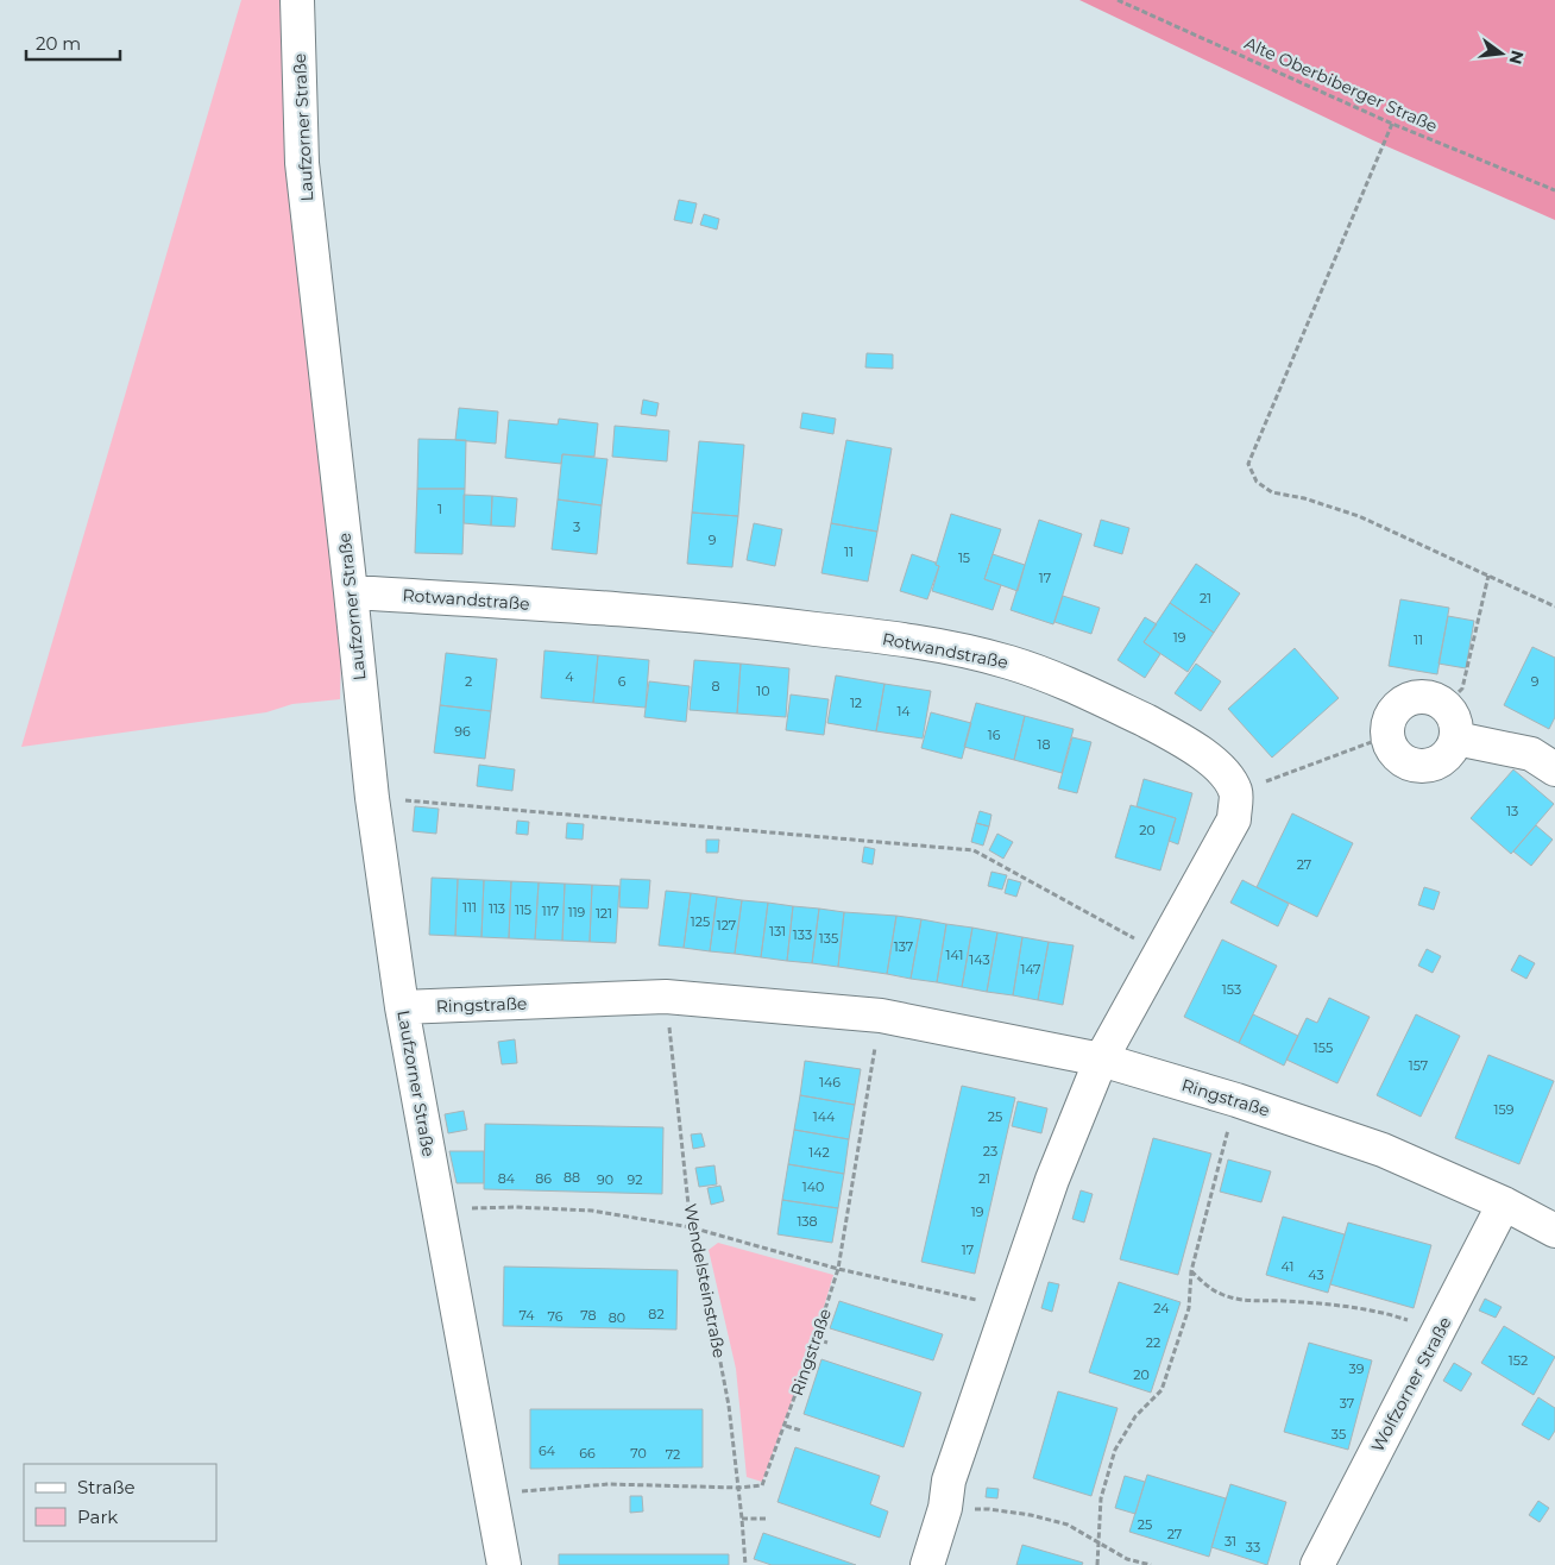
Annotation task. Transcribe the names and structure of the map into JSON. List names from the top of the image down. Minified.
{"streets":{"street":["Laufzorner Straße","Rotwandstraße","Ringstraße","Wolfzorner Straße"],"path":["Alte Oberbiberger Straße","Wendelsteinstraße"]},"crossings":[["Laufzorner Straße","Rotwandstraße"],["Laufzorner Straße","Ringstraße"],["Rotwandstraße","Ringstraße"],["Ringstraße","Wendelsteinstraße"],["Ringstraße","Wolfzorner Straße"]],"house_numbers":["1","3","9","11","15","17","21","19","11","4","2","6","9","8","10","12","14","96","16","18","13","20","27","111","113","115","117","119","121","125","127","131","133","135","137","141","143","147","153","155","157","146","159","144","25","23","142","88","84","86","21","90","92","140","19","138","17","41","43","24","82","74","78","76","80","22","152","39","20","37","35","64","66","70","72","25","27","31","33"],"legend":["Straße","Park"],"scale_bar":"20 m","north":"right"}
